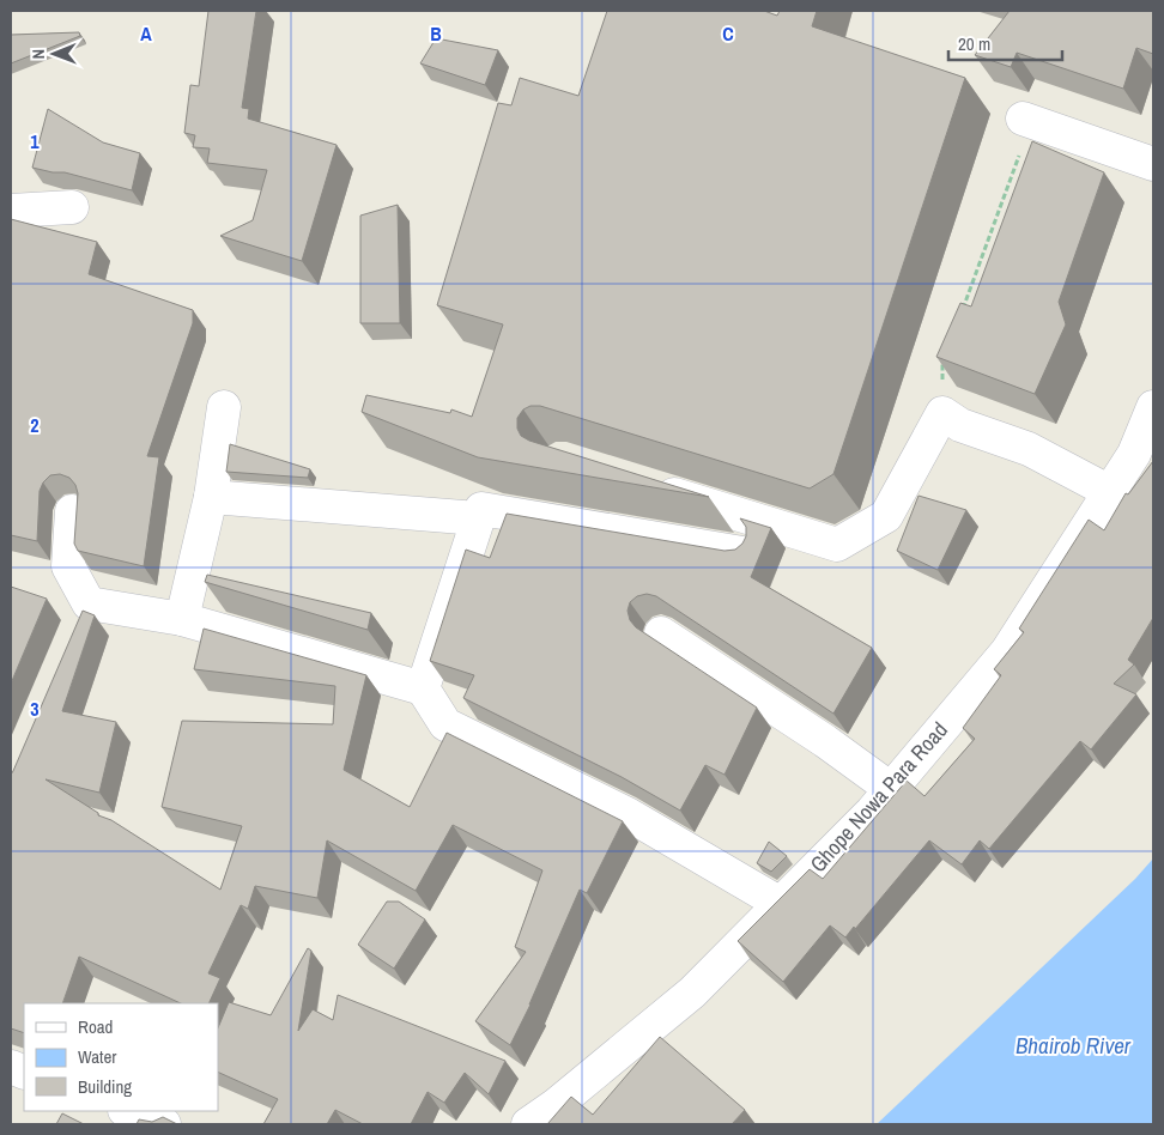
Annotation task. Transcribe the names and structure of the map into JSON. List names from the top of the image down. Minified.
{"streets":{"street":["Ghope Nowa Para Road"]},"water":["Bhairob River"],"legend":["Road","Water","Building"],"scale_bar":"20 m","north":"left","grid":{"columns":["A","B","C"],"rows":["1","2","3"]}}
